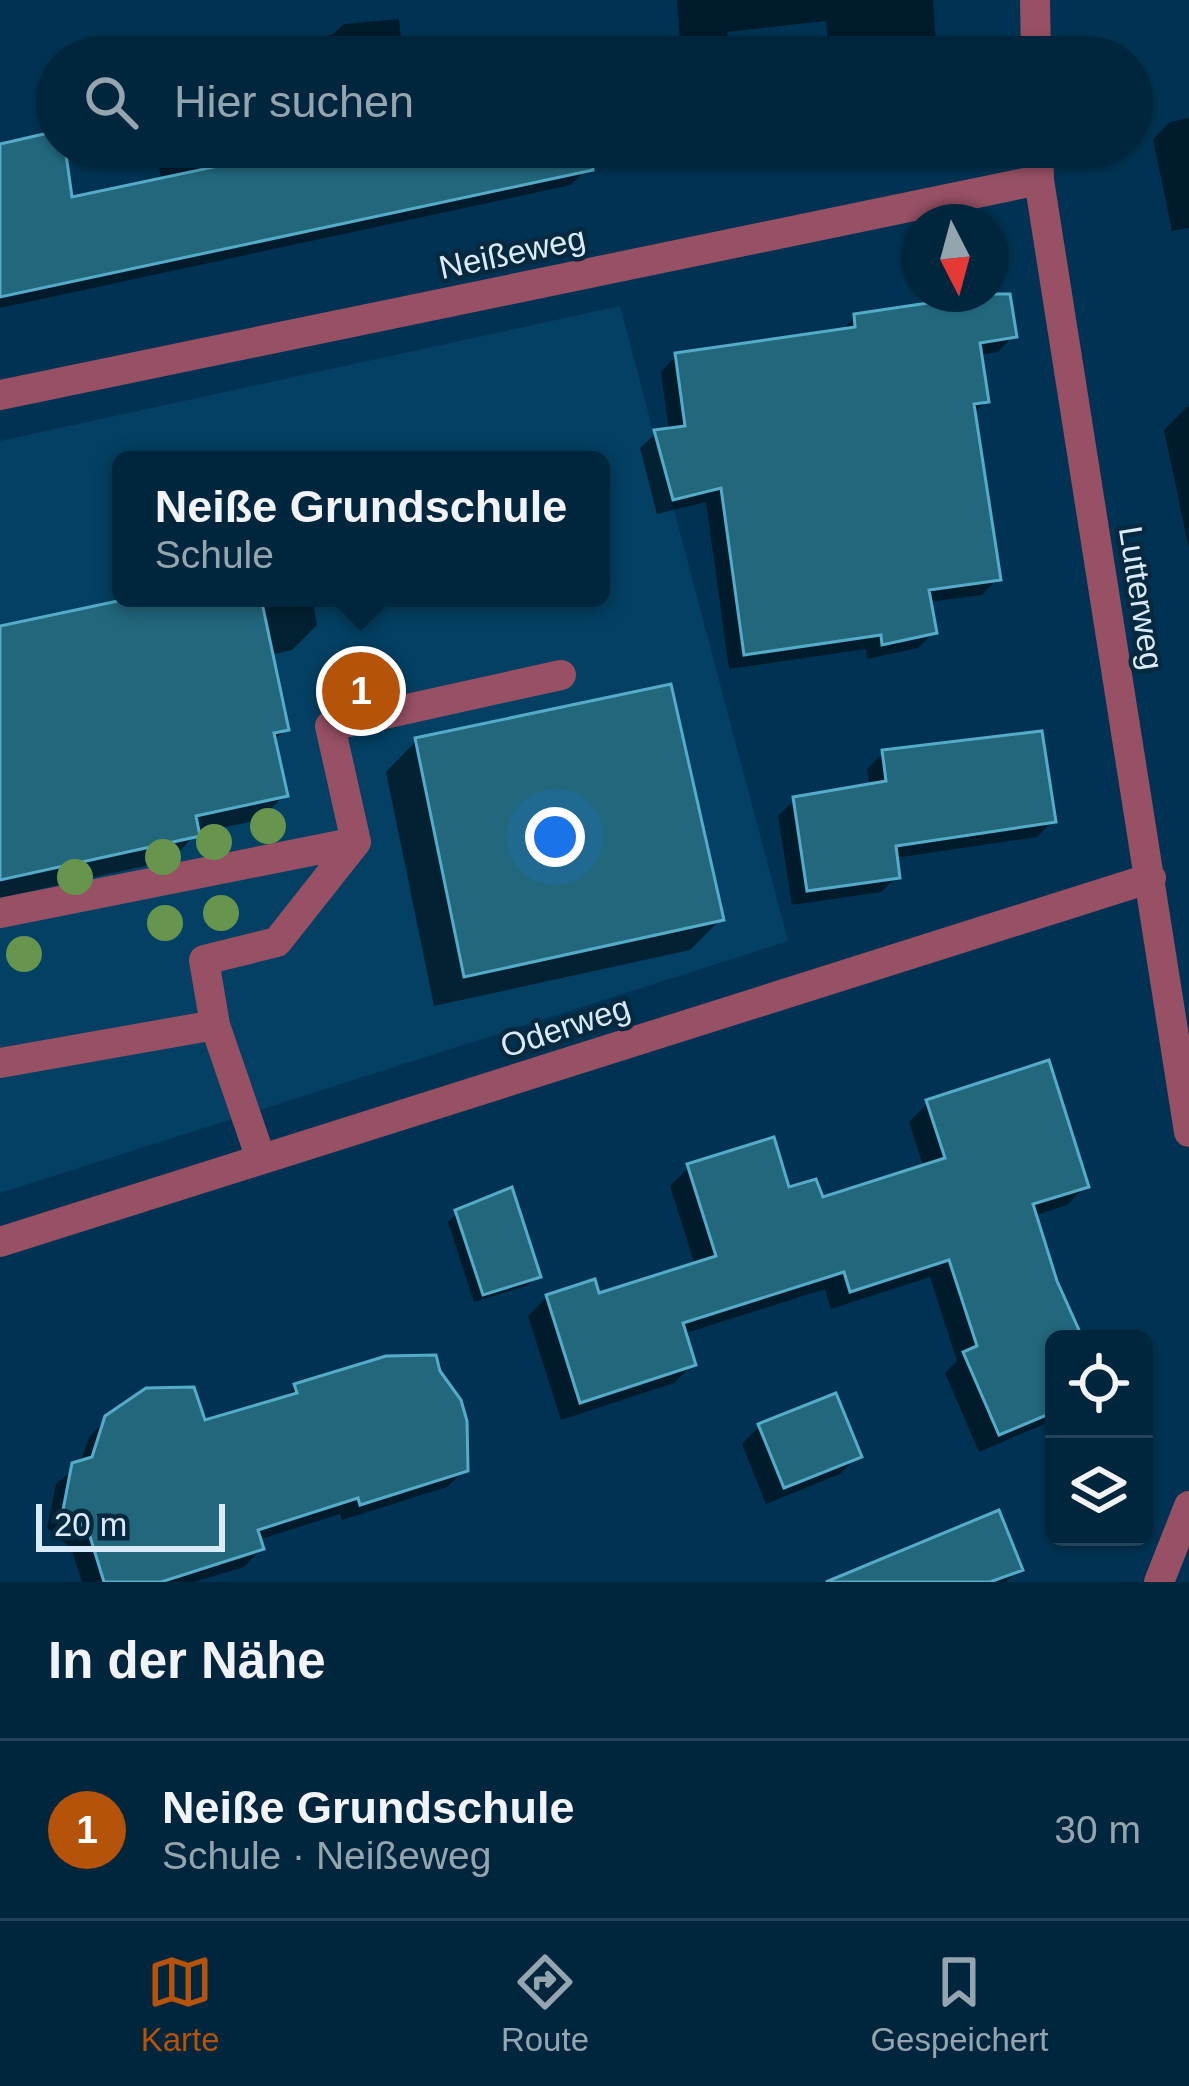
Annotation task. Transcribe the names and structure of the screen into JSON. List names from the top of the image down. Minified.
{"streets":{"street":["Neißeweg","Lutterweg","Oderweg"]},"crossings":[["Neißeweg","Lutterweg"],["Lutterweg","Oderweg"]],"scale_bar":"20 m","north":"bottom","page":{"search":"Hier suchen","popup":["Neiße Grundschule","Schule"],"pins":"1","scale":"20 m","heading":"In der Nähe","list":[{"mark":"1","name":"Neiße Grundschule","note":"Schule · Neißeweg","value":"30 m"}],"nav":["Karte","Route","Gespeichert"]}}
